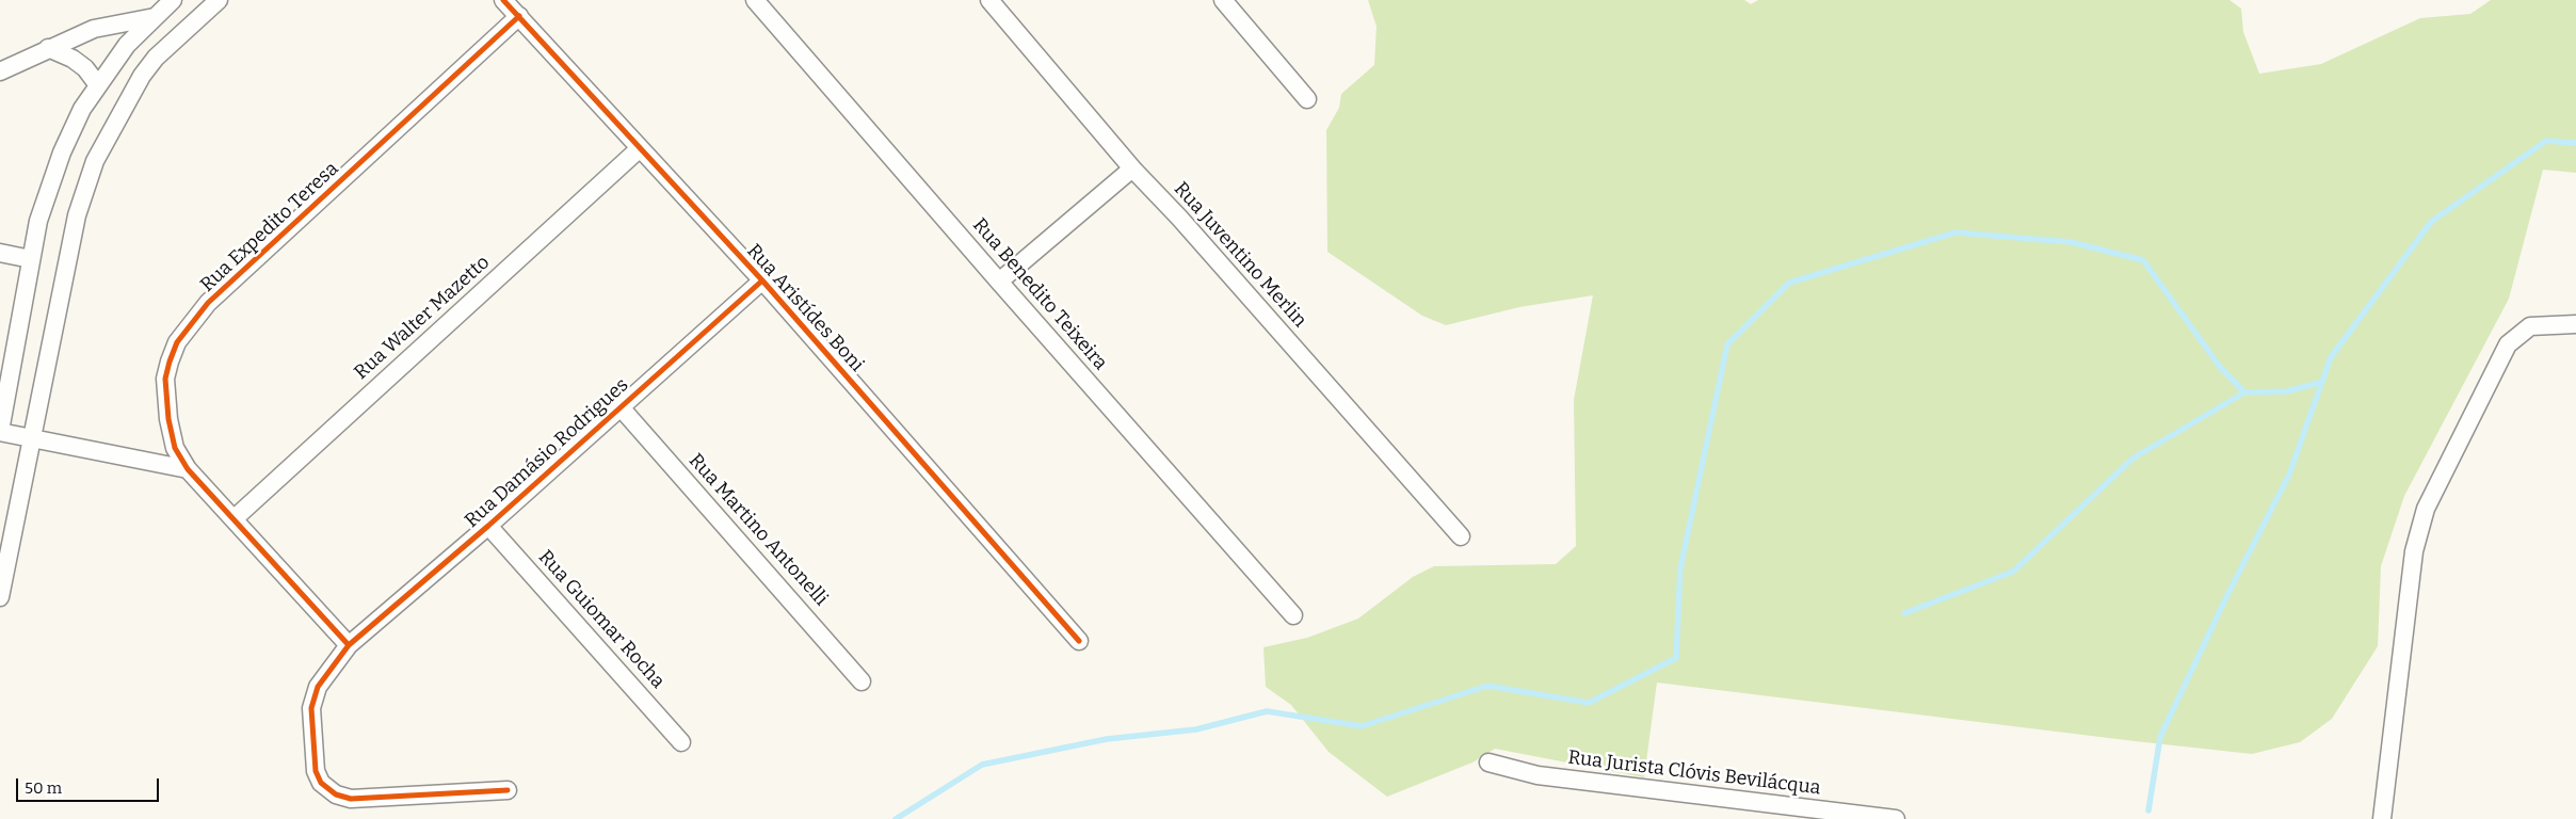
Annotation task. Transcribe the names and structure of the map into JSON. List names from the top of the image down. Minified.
{"streets":{"street":["Rua Expedito Teresa","Rua Juventino Merlin","Rua Benedito Teixeira","Rua Aristídes Boni","Rua Walter Mazetto","Rua Damásio Rodrigues","Rua Martino Antonelli","Rua Guiomar Rocha","Rua Jurista Clóvis Bevilácqua"]},"crossings":[["Rua Expedito Teresa","Rua Aristídes Boni"],["Rua Expedito Teresa","Rua Walter Mazetto"],["Rua Expedito Teresa","Rua Damásio Rodrigues"],["Rua Aristídes Boni","Rua Walter Mazetto"],["Rua Aristídes Boni","Rua Damásio Rodrigues"],["Rua Damásio Rodrigues","Rua Martino Antonelli"],["Rua Damásio Rodrigues","Rua Guiomar Rocha"]],"scale_bar":"50 m"}
